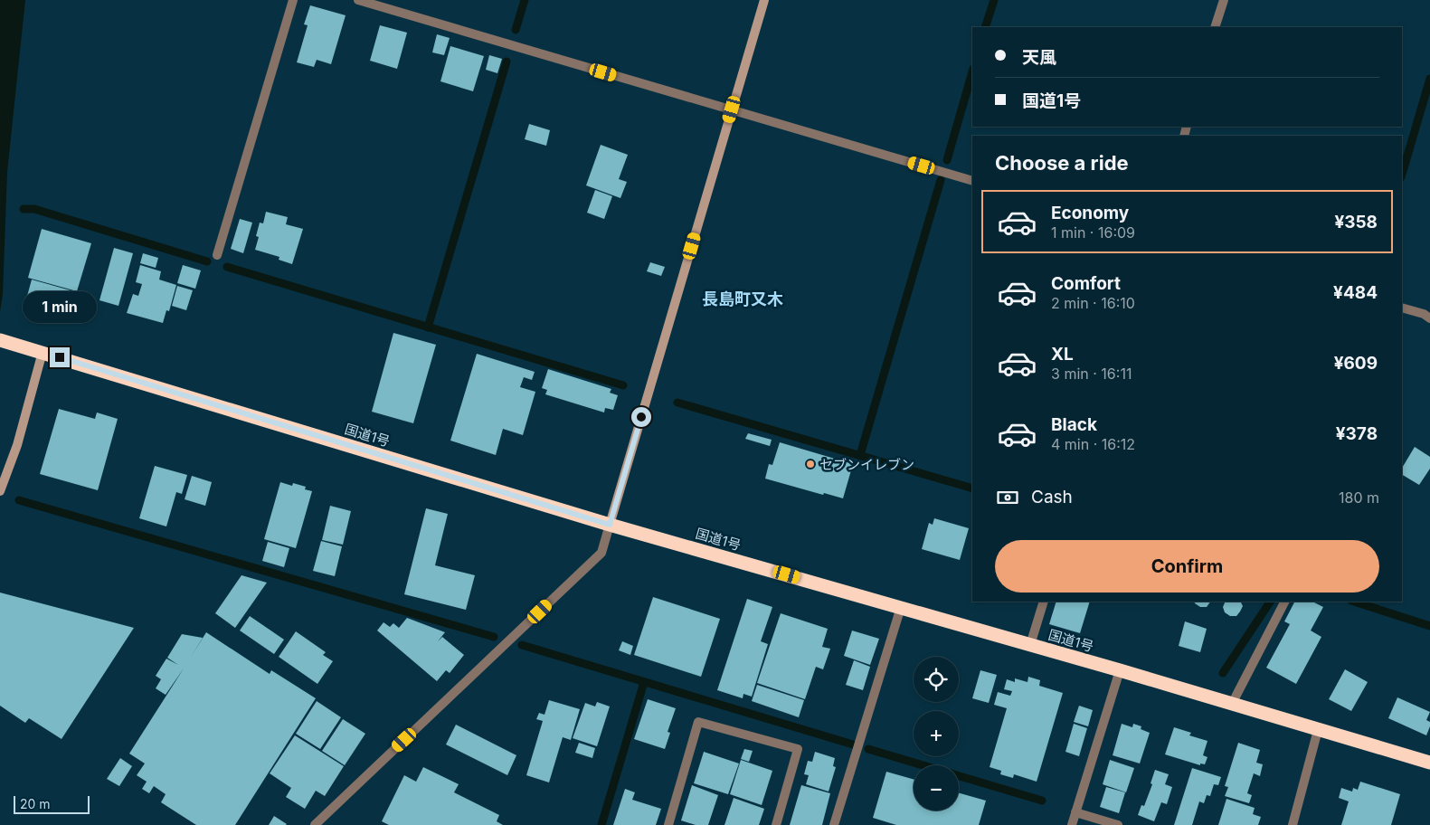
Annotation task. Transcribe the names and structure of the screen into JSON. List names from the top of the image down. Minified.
{"streets":{"highway":["国道1号"]},"districts":["長島町又木"],"places":["セブンイレブン"],"scale_bar":"20 m","page":{"banner":["天風","国道1号"],"heading":"Choose a ride","list":[{"name":"Economy","note":"1 min · 16:09","value":"¥358"},{"name":"Comfort","note":"2 min · 16:10","value":"¥484"},{"name":"XL","note":"3 min · 16:11","value":"¥609"},{"name":"Black","note":"4 min · 16:12","value":"¥378"}],"bubble":"1 min","pay":["Cash","180 m"],"buttons":"Confirm","map_buttons":["+","−"],"scale":"20 m"}}
